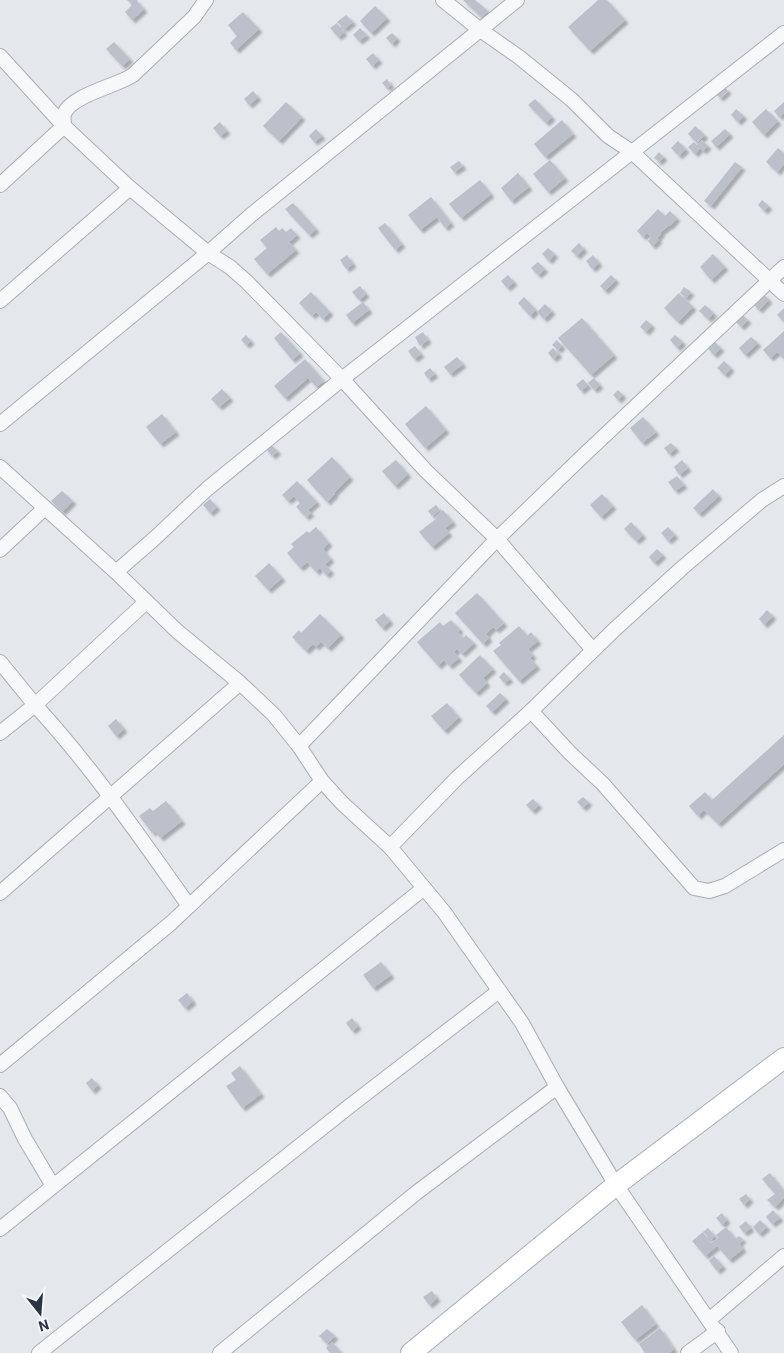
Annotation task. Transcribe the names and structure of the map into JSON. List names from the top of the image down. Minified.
{"north":"bottom"}
